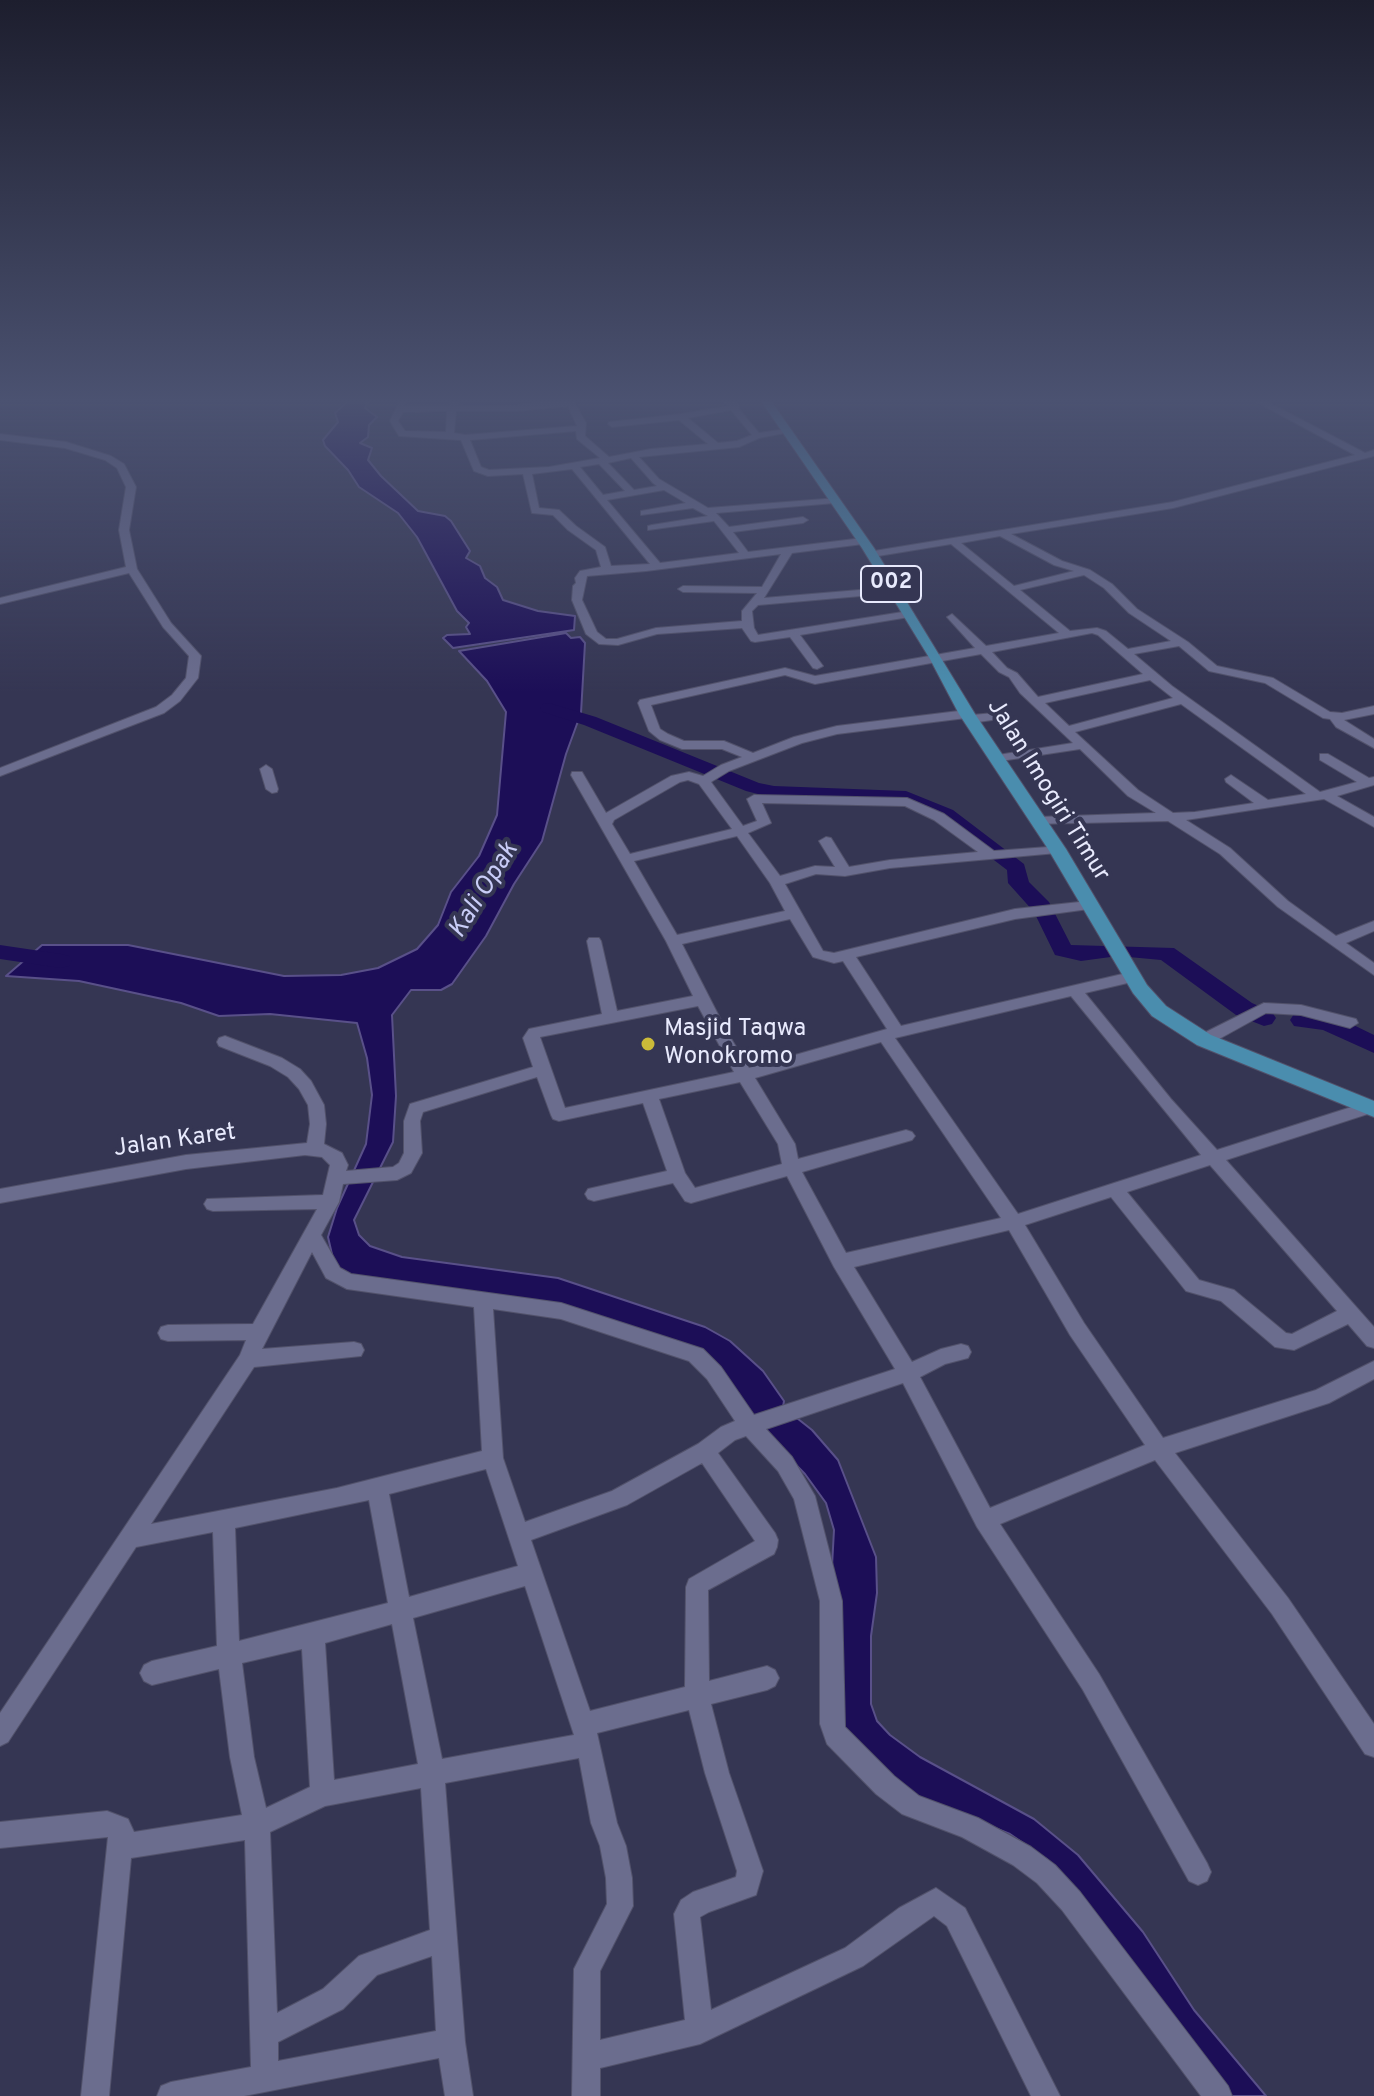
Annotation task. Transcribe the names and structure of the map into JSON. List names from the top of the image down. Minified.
{"streets":{"main road":["002","Jalan Imogiri Timur"],"street":["Jalan Karet"]},"water":["Kali Opak"],"places":["Masjid Taqwa Wonokromo"]}
